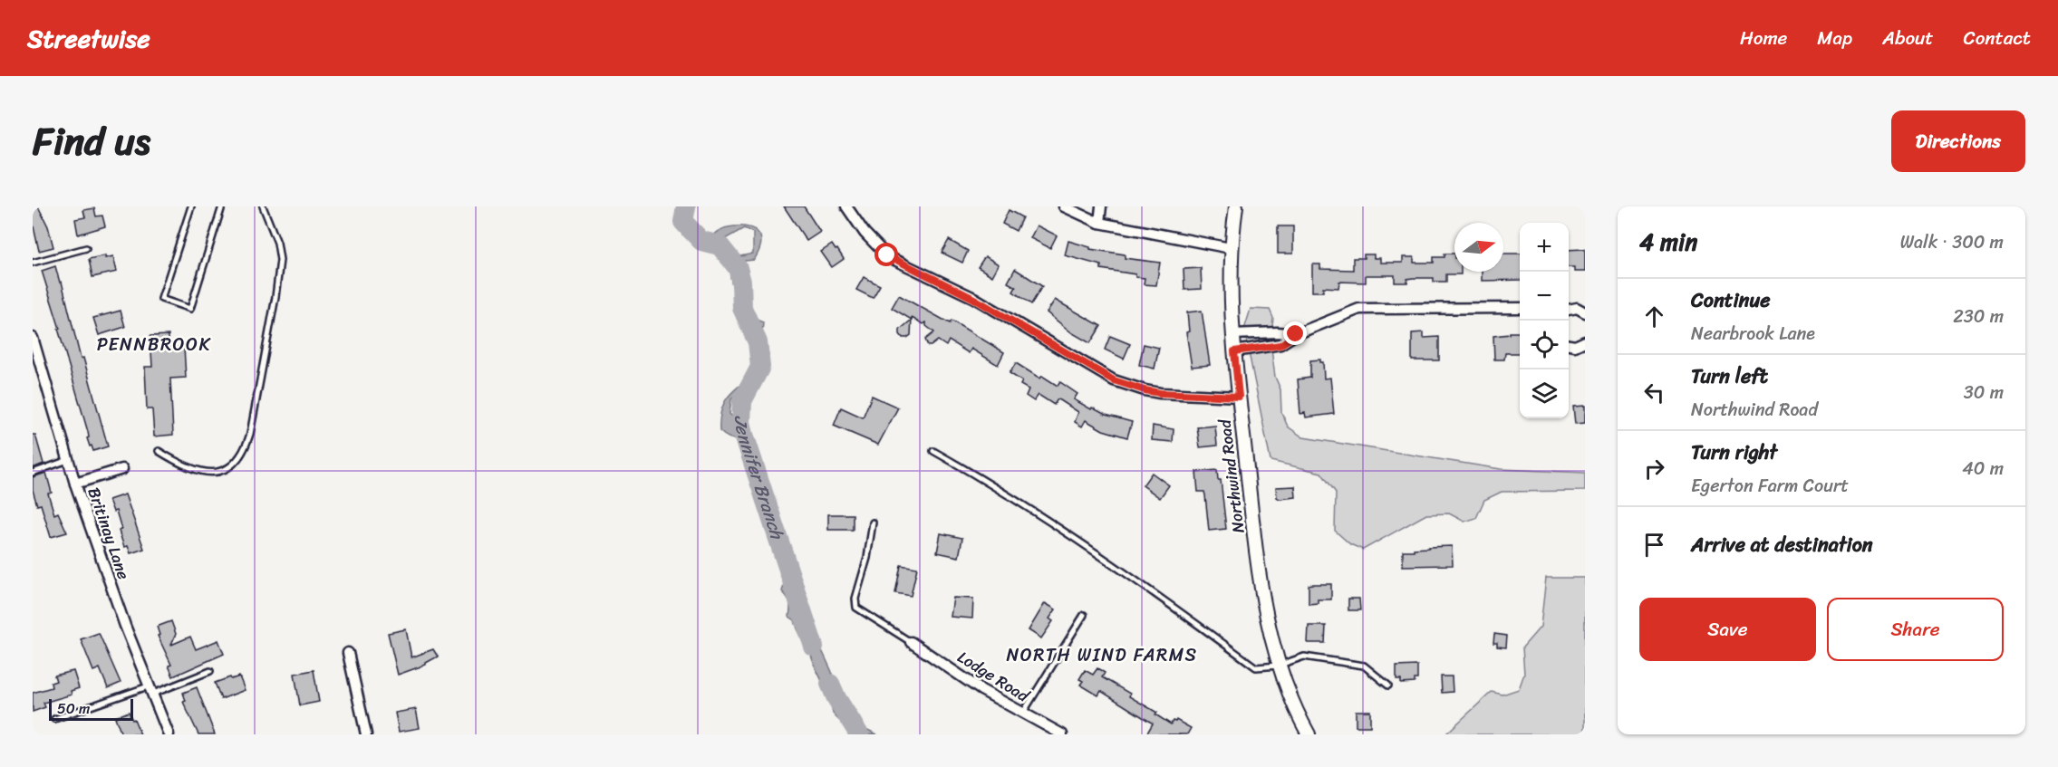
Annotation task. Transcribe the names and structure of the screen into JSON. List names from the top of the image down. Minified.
{"streets":{"street":["Northwind Road","Britinay Lane","Lodge Road"]},"districts":["PENNBROOK","NORTH WIND FARMS"],"water":["Jennifer Branch"],"scale_bar":"50 m","north":"right","page":{"header":"Streetwise","nav":["Home","Map","About","Contact"],"title":"Find us","buttons":["Directions",["Save","Share"]],"heading":["4 min","Walk · 300 m"],"map_buttons":["+","−"],"list":[["Continue","Nearbrook Lane","230 m"],["Turn left","Northwind Road","30 m"],["Turn right","Egerton Farm Court","40 m"],"Arrive at destination"],"scale":"50 m"}}
